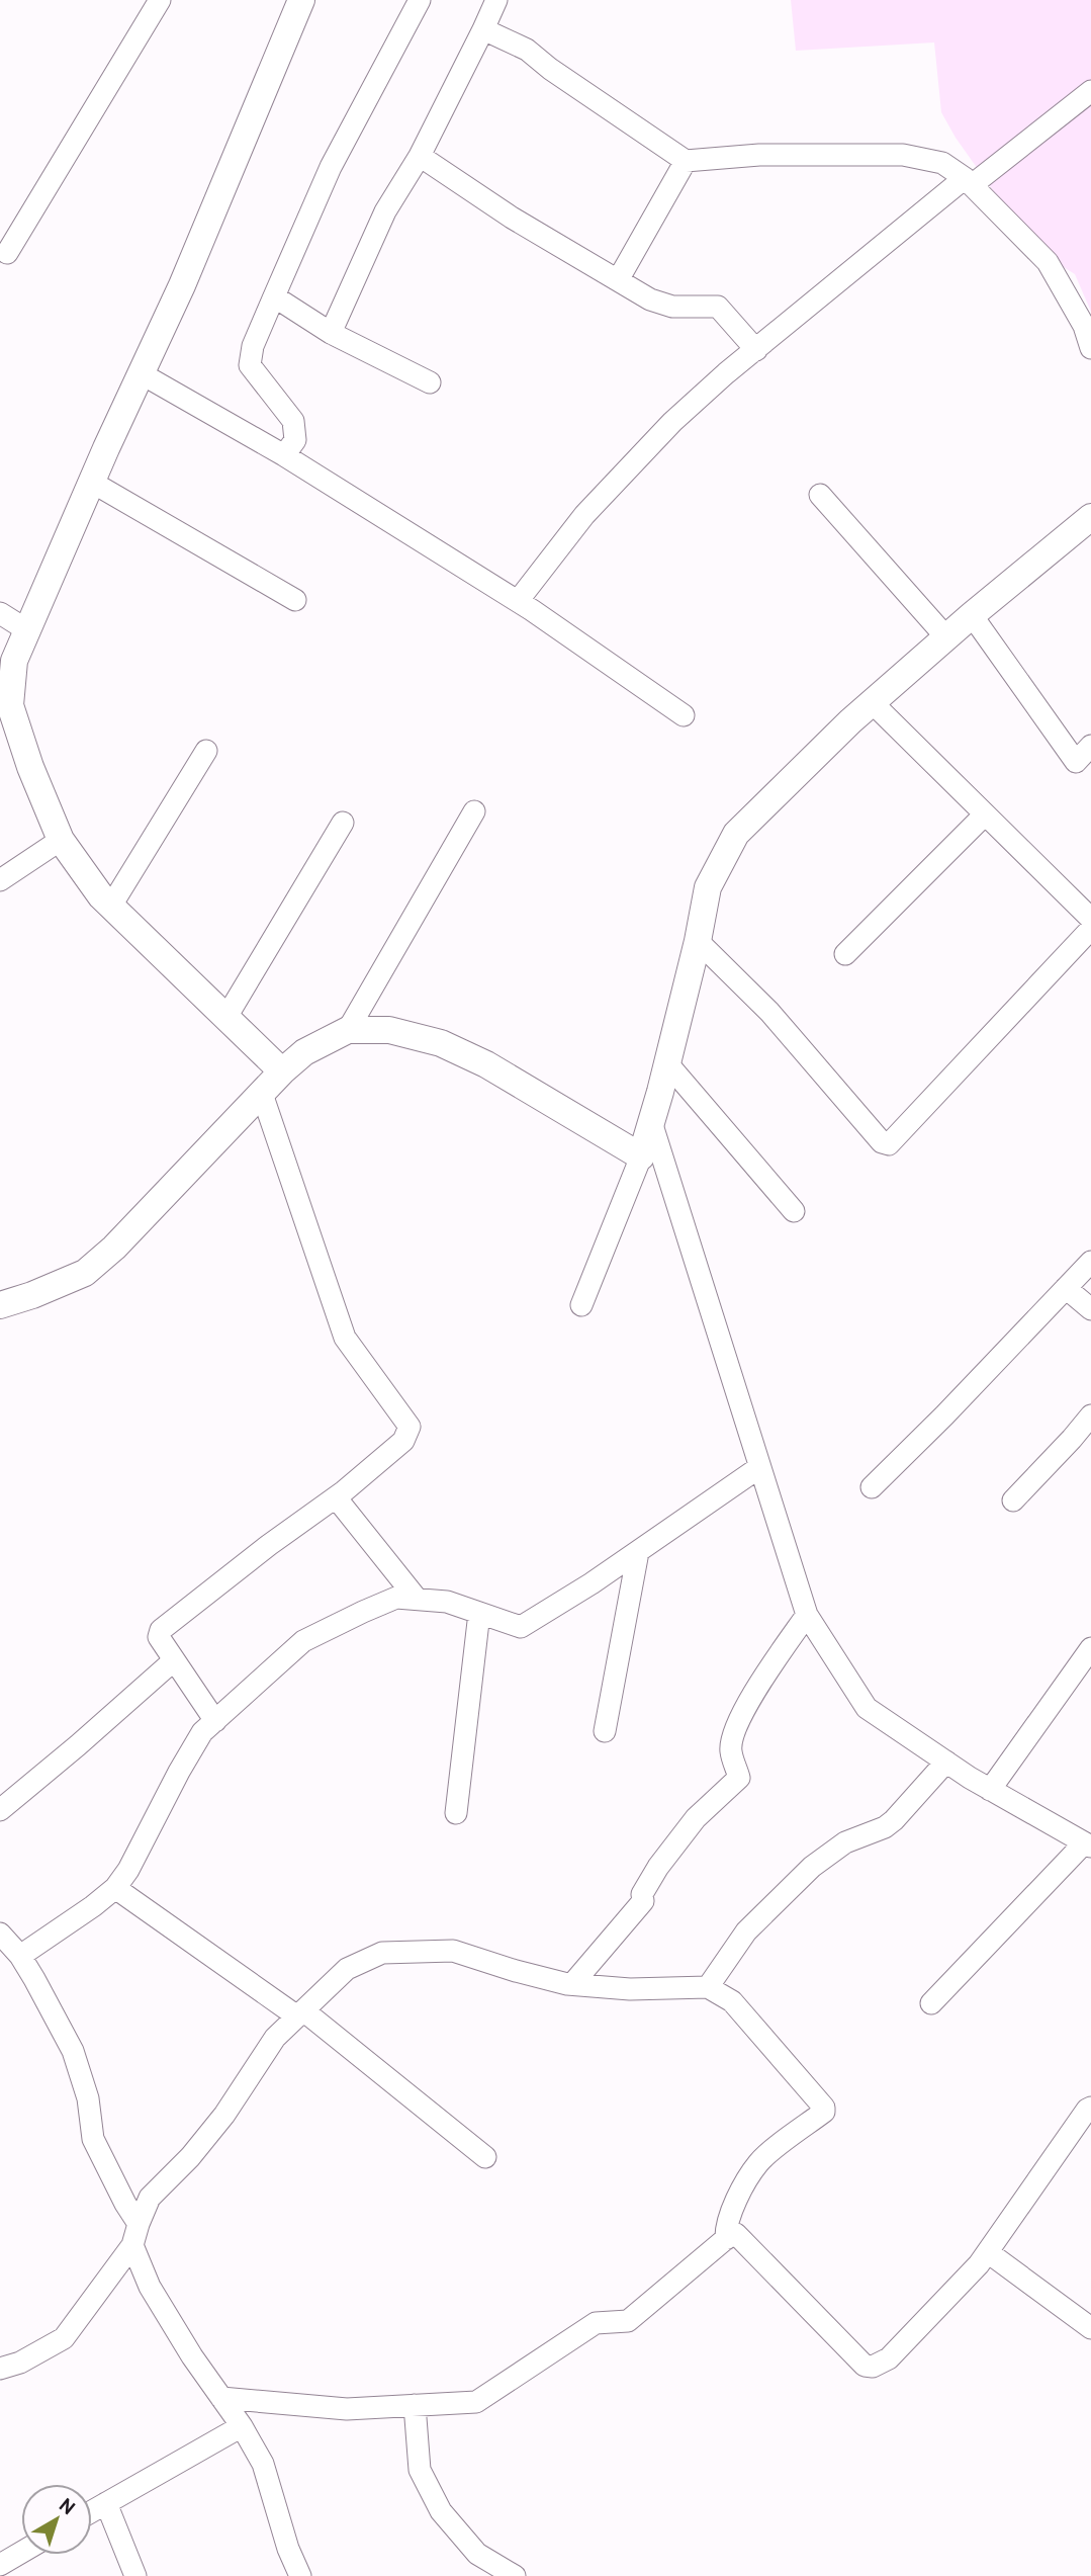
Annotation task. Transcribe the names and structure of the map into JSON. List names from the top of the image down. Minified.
{"north":"top right"}
